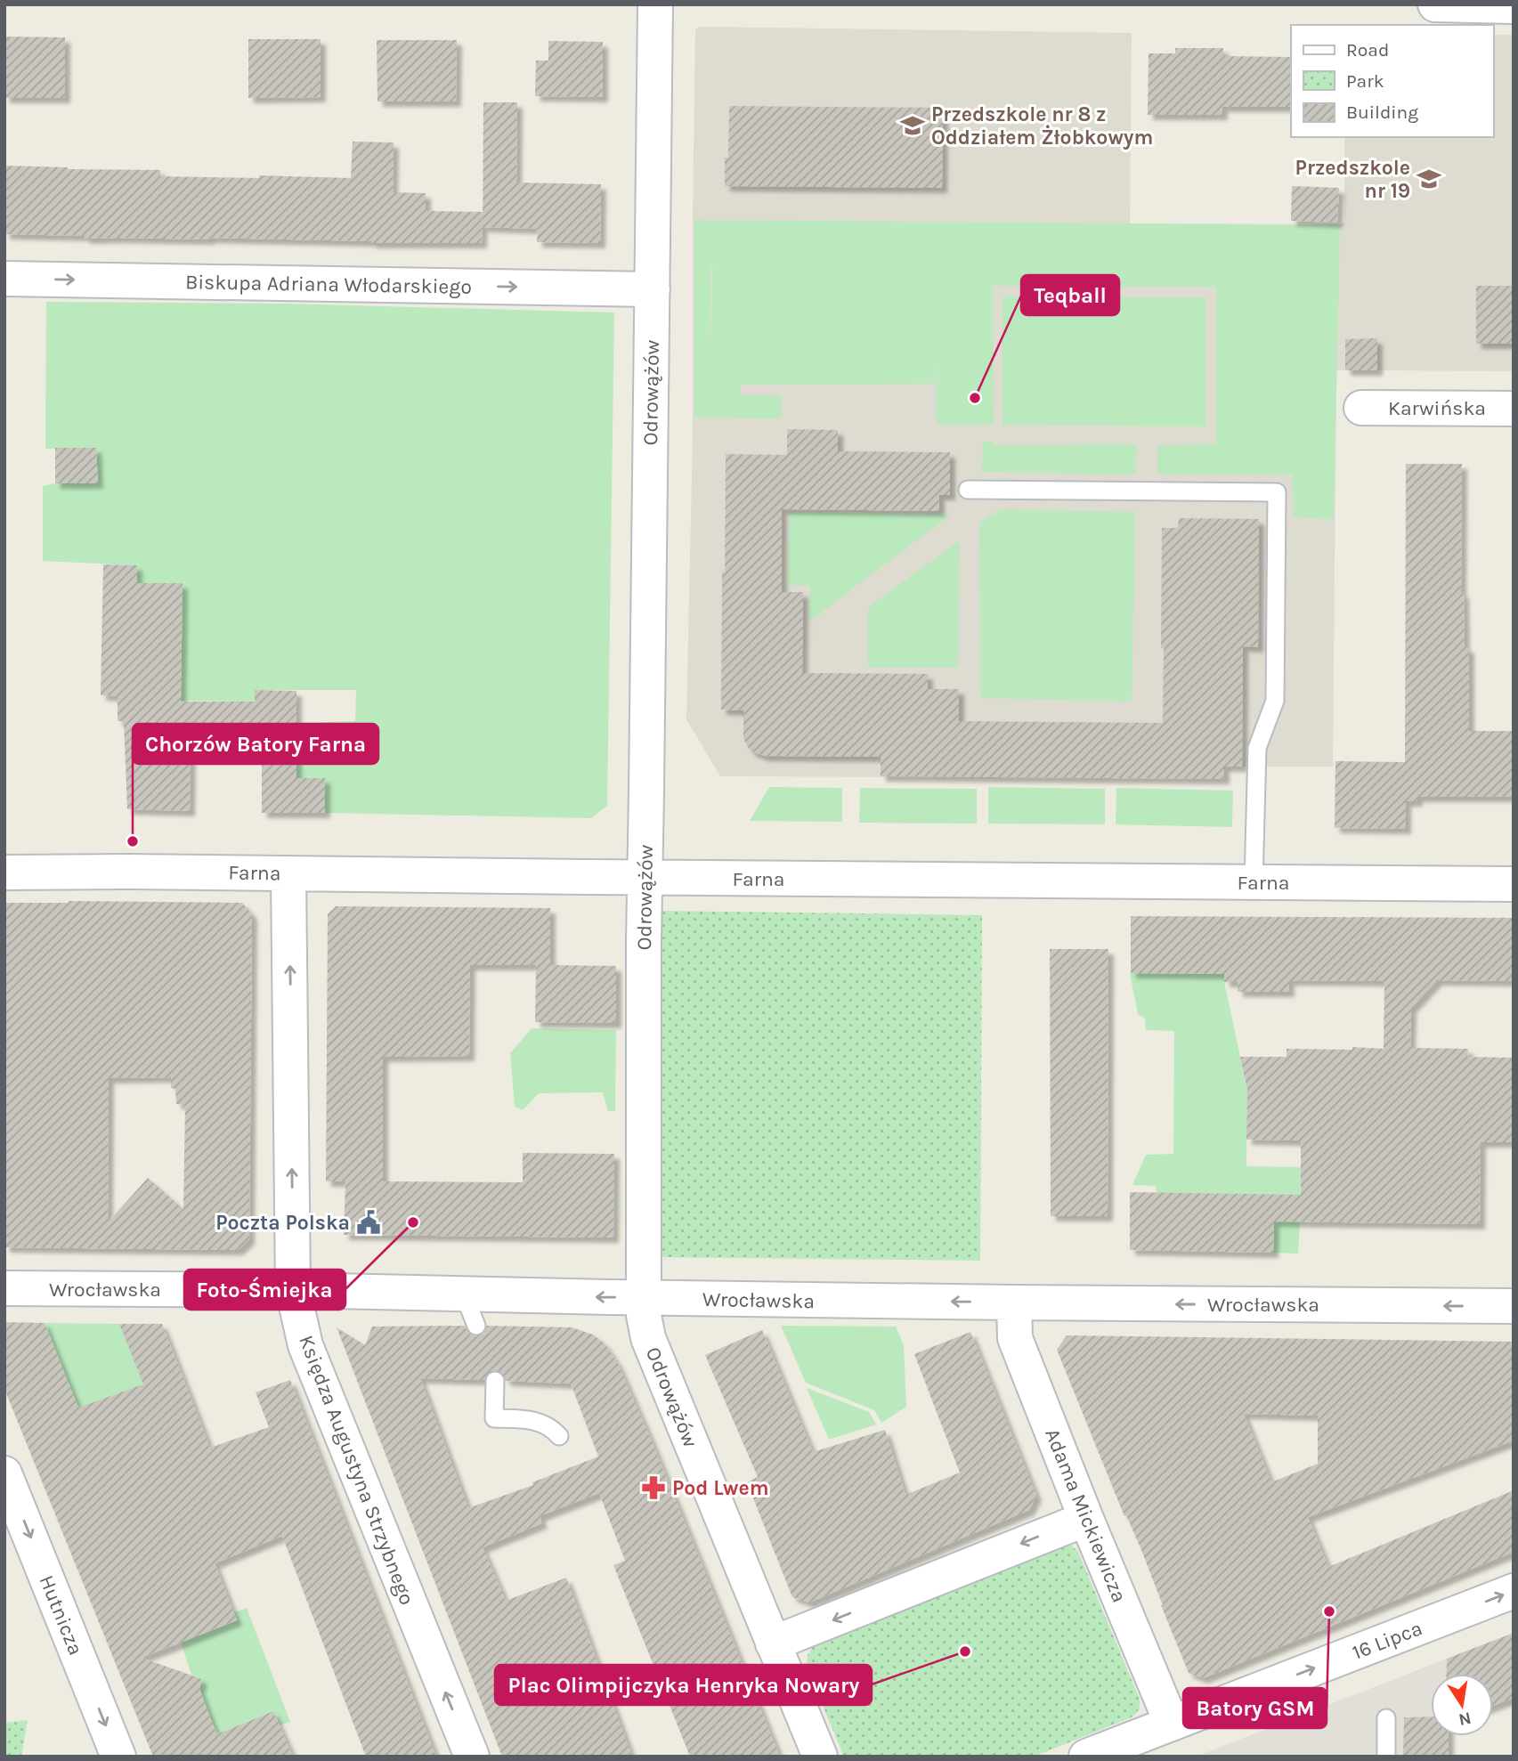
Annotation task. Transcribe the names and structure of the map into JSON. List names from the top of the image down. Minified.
{"streets":{"street":["Biskupa Adriana Włodarskiego","Odrowążów","Karwińska","Farna","Wrocławska","Księdza Augustyna Strzybnego","Adama Mickiewicza","Hutnicza","16 Lipca"]},"crossings":[["Biskupa Adriana Włodarskiego","Odrowążów"],["Odrowążów","Farna"],["Odrowążów","Wrocławska"],["Farna","Księdza Augustyna Strzybnego"],["Wrocławska","Księdza Augustyna Strzybnego"],["Wrocławska","Adama Mickiewicza"],["Adama Mickiewicza","16 Lipca"]],"one_way":["Biskupa Adriana Włodarskiego","Wrocławska","Księdza Augustyna Strzybnego","Hutnicza","16 Lipca"],"places":{"school or university":["Przedszkole nr 8 z Oddziałem Żłobkowym","Przedszkole nr 19"],"other":["Teqball","Chorzów Batory Farna","Foto-Śmiejka","Batory GSM","Plac Olimpijczyka Henryka Nowary"],"public building":["Poczta Polska"],"pharmacy":["Pod Lwem"]},"legend":["Road","Park","Building"],"north":"bottom"}
